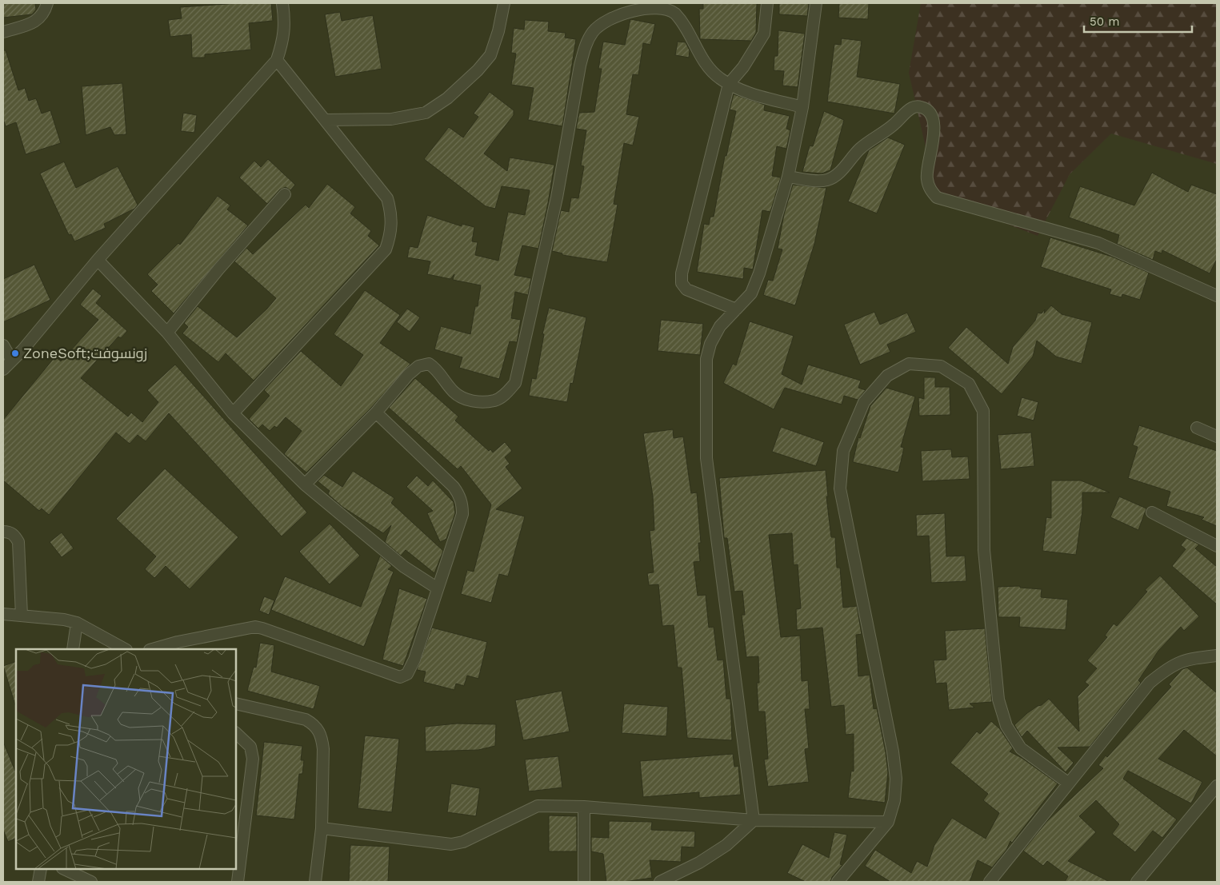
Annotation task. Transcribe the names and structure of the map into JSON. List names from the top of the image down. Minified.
{"places":["ZoneSoft;زونسوفت"],"scale_bar":"50 m"}
